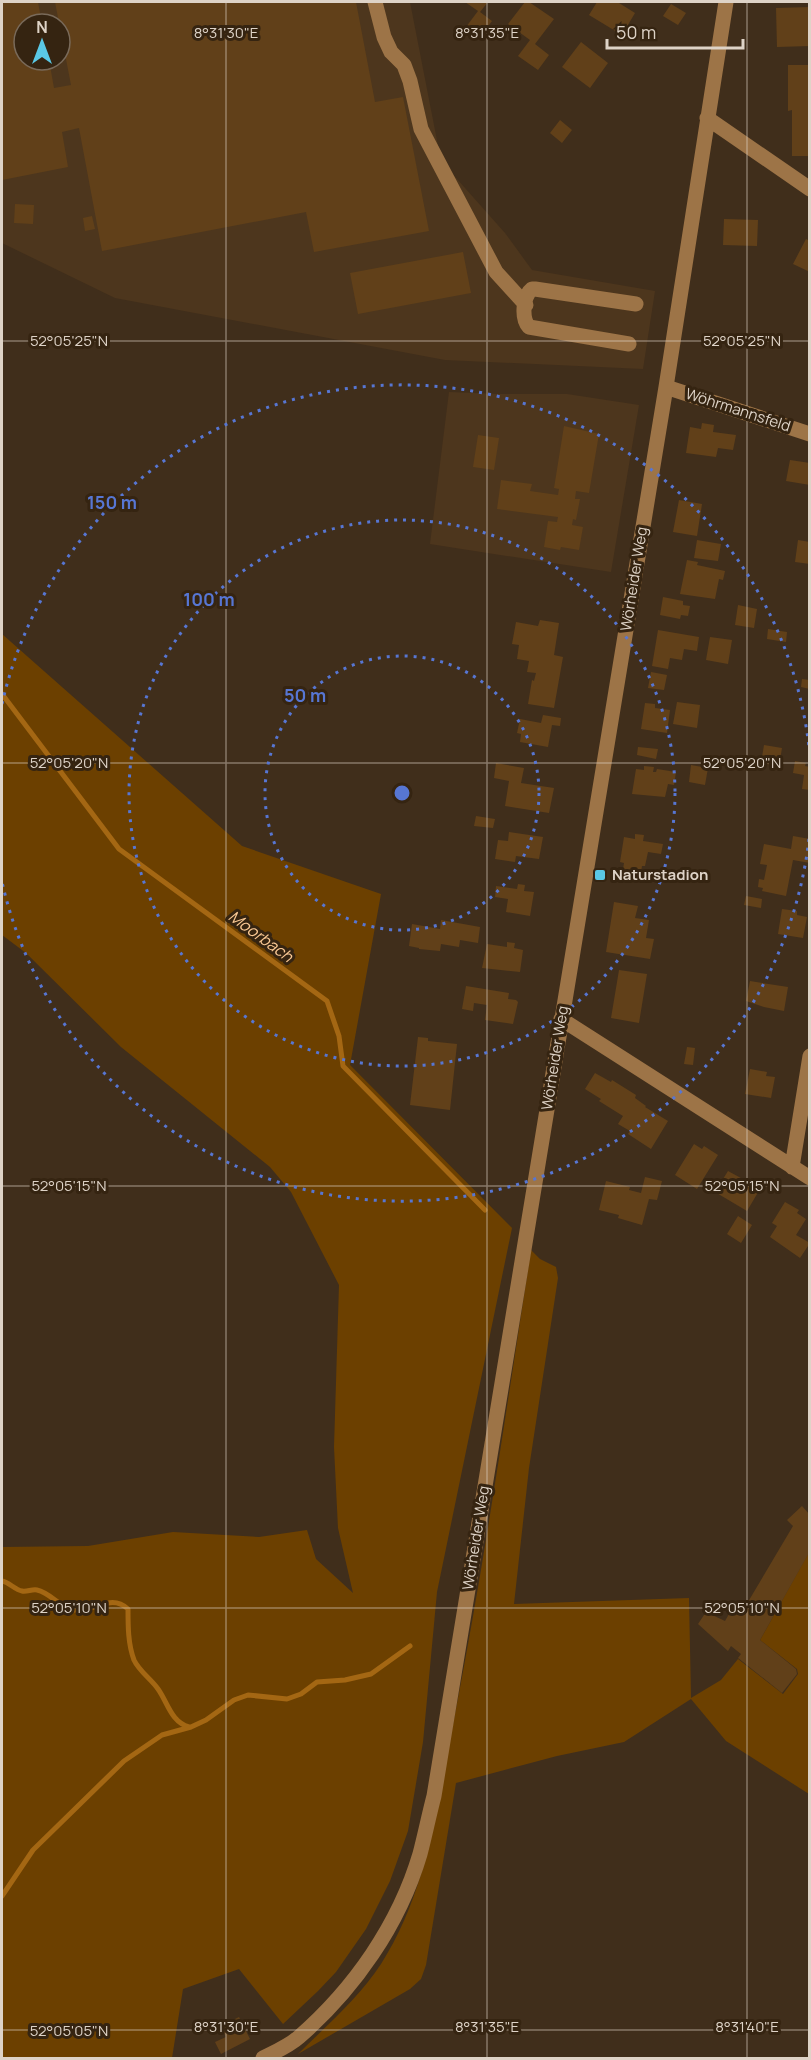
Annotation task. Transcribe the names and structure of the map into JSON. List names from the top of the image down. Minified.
{"streets":{"street":["Wöhrmannsfeld","Wörheider Weg"]},"crossings":[["Wöhrmannsfeld","Wörheider Weg"]],"water":["Moorbach"],"places":{"transit":["Naturstadion"]},"scale_bar":"50 m","north":"top","coordinates":["8°31'30\"E","8°31'35\"E","52°05'25\"N","52°05'20\"N","52°05'15\"N","52°05'10\"N","8°31'40\"E","52°05'05\"N"],"rings":["150 m","100 m","50 m"]}
